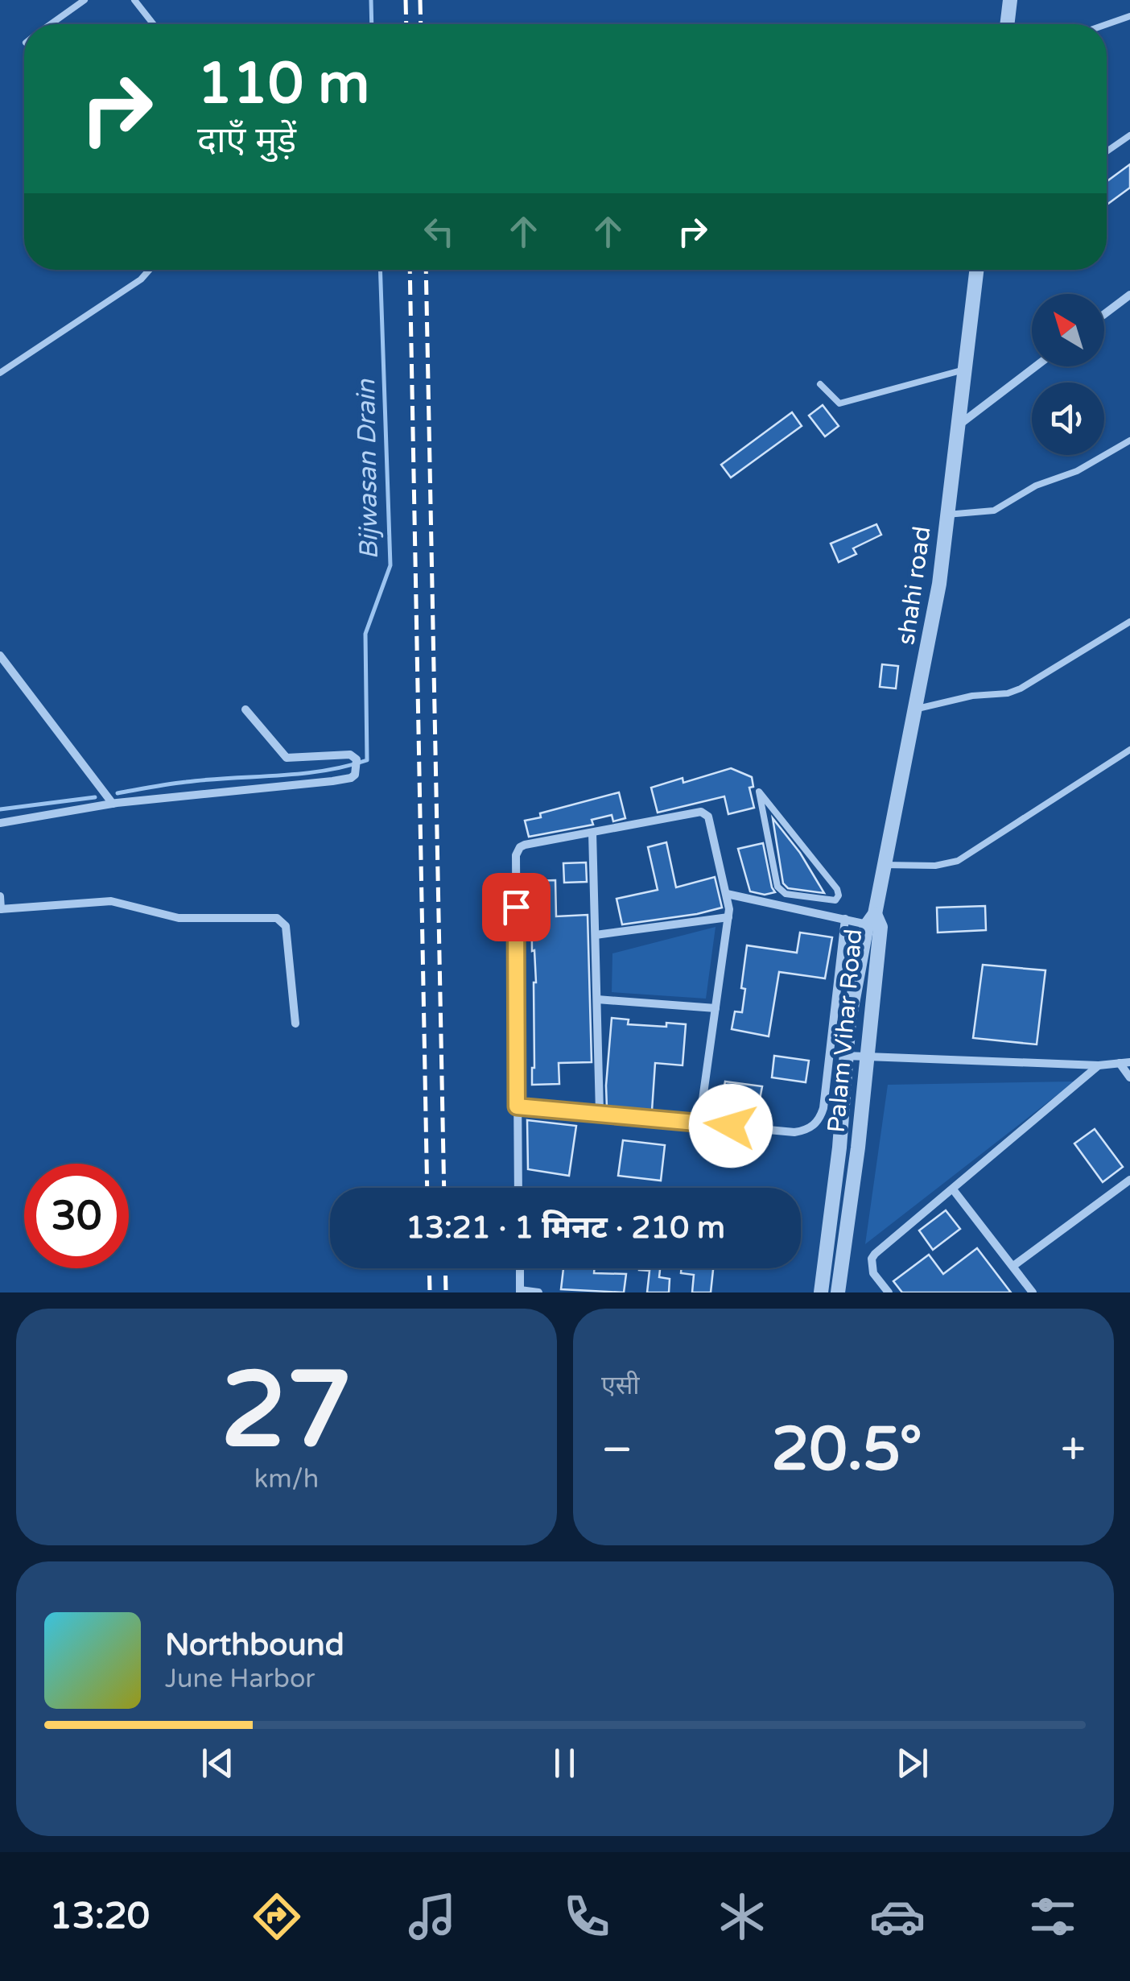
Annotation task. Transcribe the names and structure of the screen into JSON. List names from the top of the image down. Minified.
{"streets":{"street":["shahi road","Palam Vihar Road"]},"crossings":[["shahi road","Palam Vihar Road"]],"water":["Bijwasan Drain"],"north":"top left","page":{"turn":["110 m","दाएँ मुड़ें"],"limit":"30","trip":"13:21 · 1 मिनट · 210 m","tile":[["27","km/h"],"एसी"],"heat":["−","20.5°","+"],"song":["Northbound","June Harbor"],"tabs":"13:20"}}
